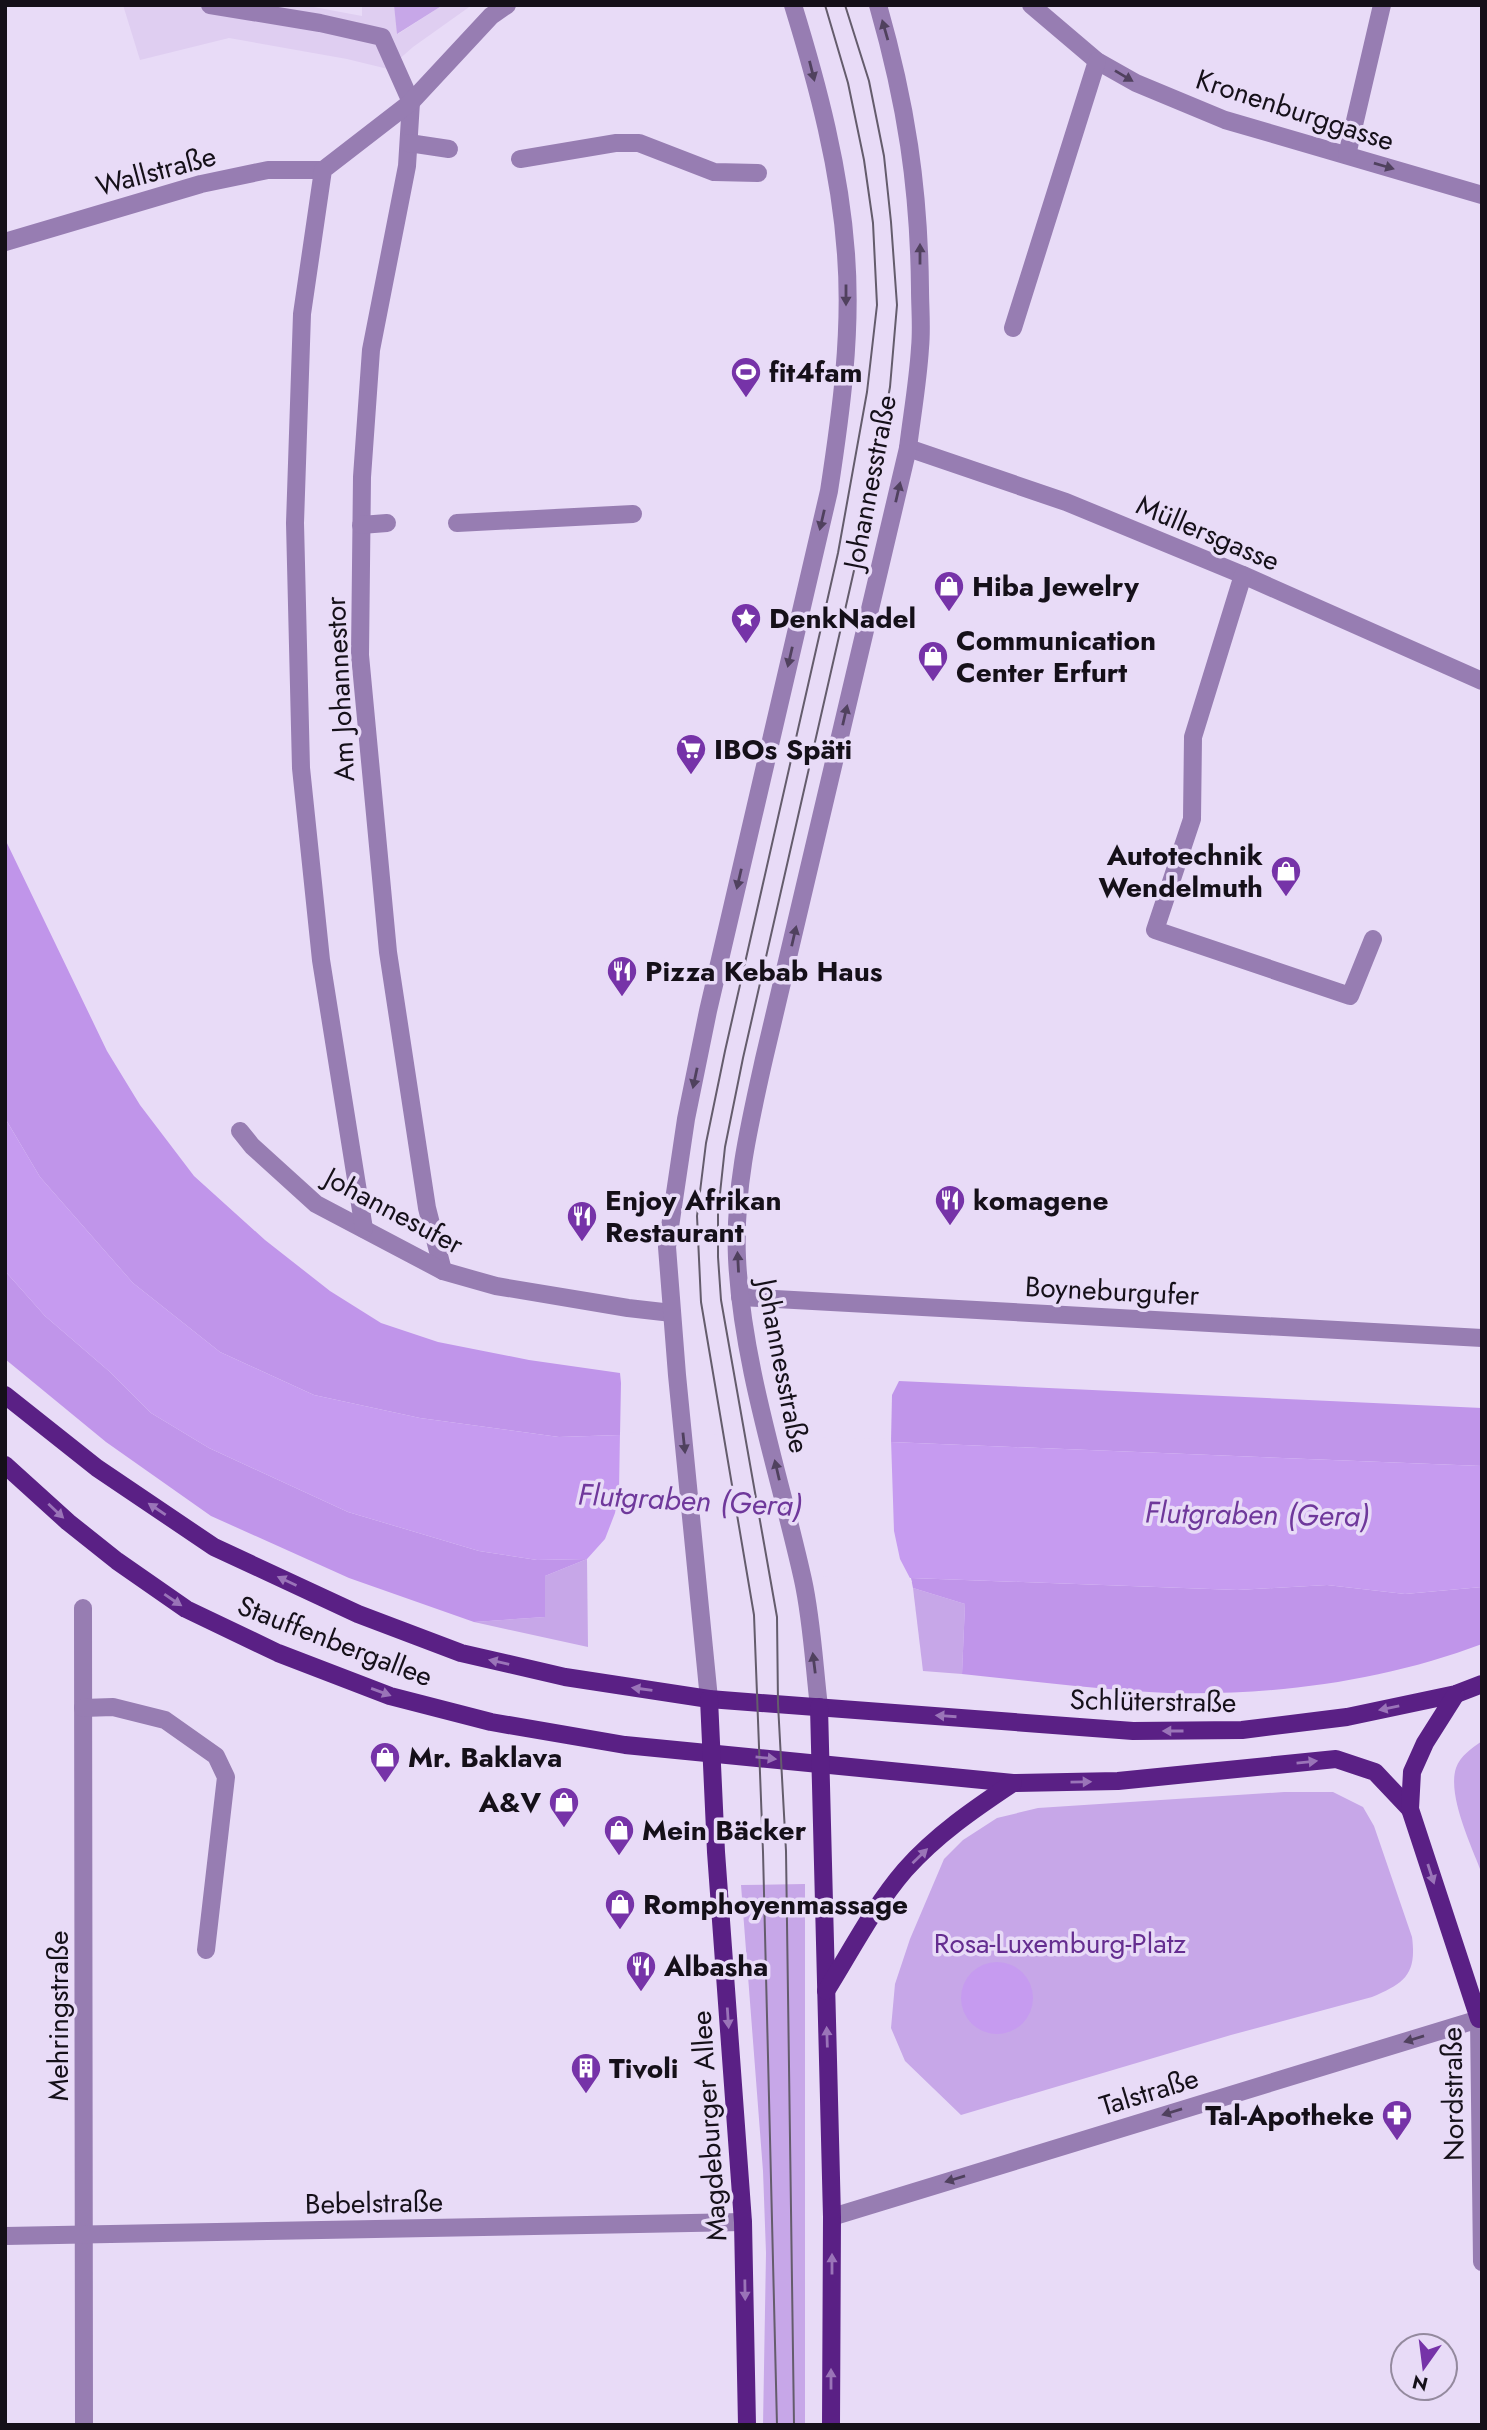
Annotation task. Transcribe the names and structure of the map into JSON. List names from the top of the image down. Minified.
{"streets":{"main road":["Stauffenbergallee","Schlüterstraße","Nordstraße","Magdeburger Allee"],"street":["Kronenburggasse","Wallstraße","Johannesstraße","Müllersgasse","Am Johannestor","Johannesufer","Boyneburgufer","Mehringstraße","Talstraße","Bebelstraße"]},"crossings":[["Wallstraße","Am Johannestor"],["Johannesstraße","Müllersgasse"],["Johannesstraße","Johannesufer"],["Johannesstraße","Boyneburgufer"],["Johannesstraße","Stauffenbergallee"],["Johannesstraße","Schlüterstraße"],["Johannesstraße","Magdeburger Allee"],["Am Johannestor","Johannesufer"],["Stauffenbergallee","Schlüterstraße"],["Stauffenbergallee","Magdeburger Allee"],["Schlüterstraße","Nordstraße"],["Mehringstraße","Bebelstraße"],["Talstraße","Nordstraße"],["Magdeburger Allee","Bebelstraße"]],"one_way":["Kronenburggasse","Talstraße","Nordstraße"],"water":["Flutgraben (Gera)"],"parks":["Rosa-Luxemburg-Platz"],"places":{"sports":["fit4fam"],"shop":["Hiba Jewelry","Communication Center Erfurt","Autotechnik Wendelmuth","Mr. Baklava","A&V","Mein Bäcker","Romphoyenmassage"],"place":["DenkNadel"],"supermarket":["IBOs Späti"],"restaurant":["Pizza Kebab Haus","komagene","Enjoy Afrikan Restaurant","Albasha"],"building":["Tivoli"],"pharmacy":["Tal-Apotheke"]},"north":"bottom"}
